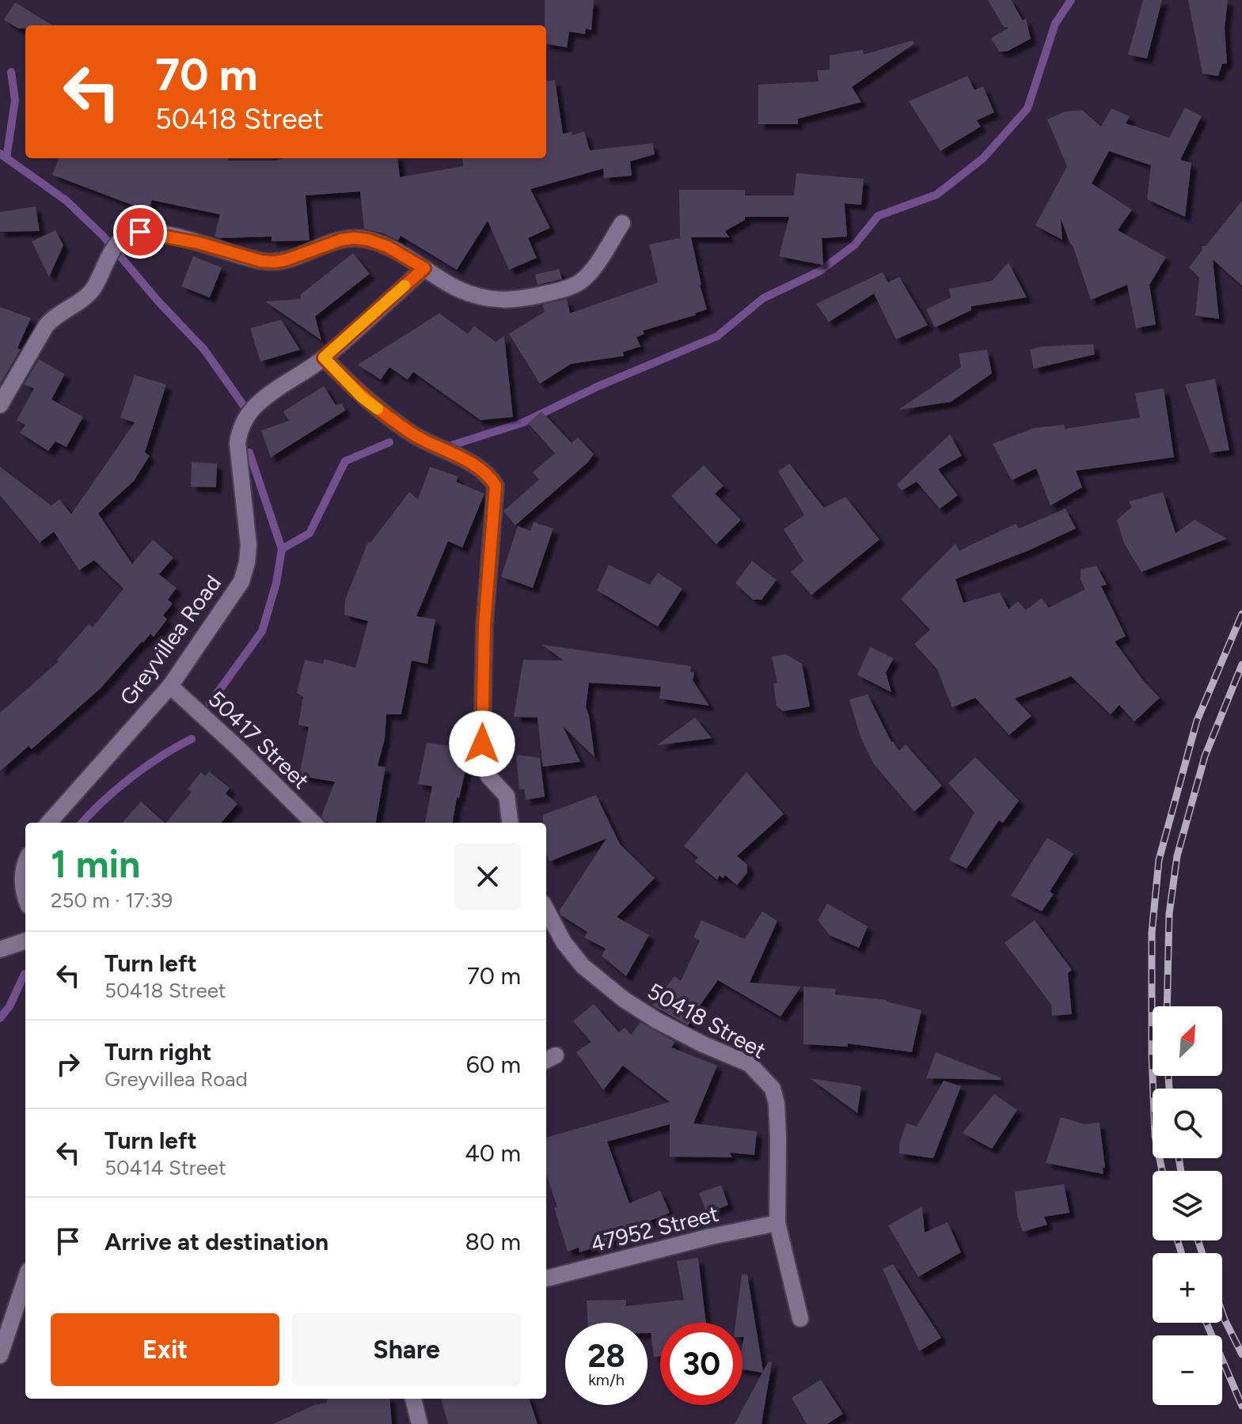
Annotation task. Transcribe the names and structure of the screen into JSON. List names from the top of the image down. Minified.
{"streets":{"street":["Greyvillea Road","50417 Street","50418 Street","47952 Street"]},"crossings":[["Greyvillea Road","50417 Street"],["50418 Street","47952 Street"]],"north":"top right","page":{"turn":["70 m","50418 Street"],"heading":["1 min","250 m · 17:39"],"list":[{"name":"Turn left","note":"50418 Street","value":"70 m"},{"name":"Turn right","note":"Greyvillea Road","value":"60 m"},{"name":"Turn left","note":"50414 Street","value":"40 m"},{"name":"Arrive at destination","value":"80 m"}],"map_buttons":["+","−"],"buttons":["Exit","Share"],"speed":"28 km/h","limit":"30"}}
